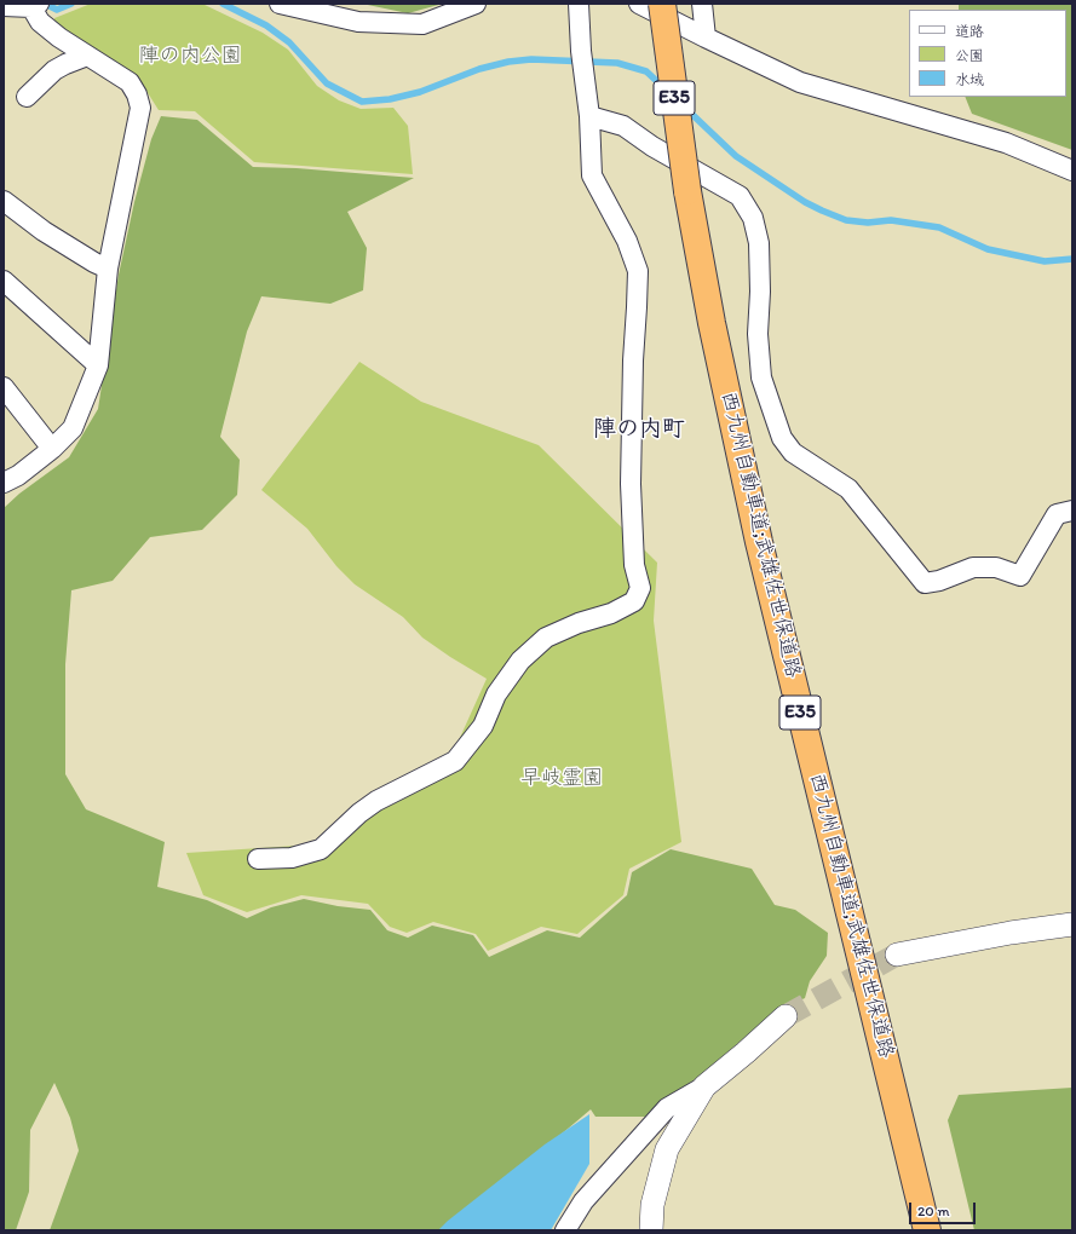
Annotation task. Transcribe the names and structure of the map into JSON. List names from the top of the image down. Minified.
{"streets":{"highway":["E35","西九州自動車道;武雄佐世保道路"]},"districts":["陣の内町"],"parks":["陣の内公園","早岐霊園"],"legend":["道路","公園","水域"],"scale_bar":"20 m"}
